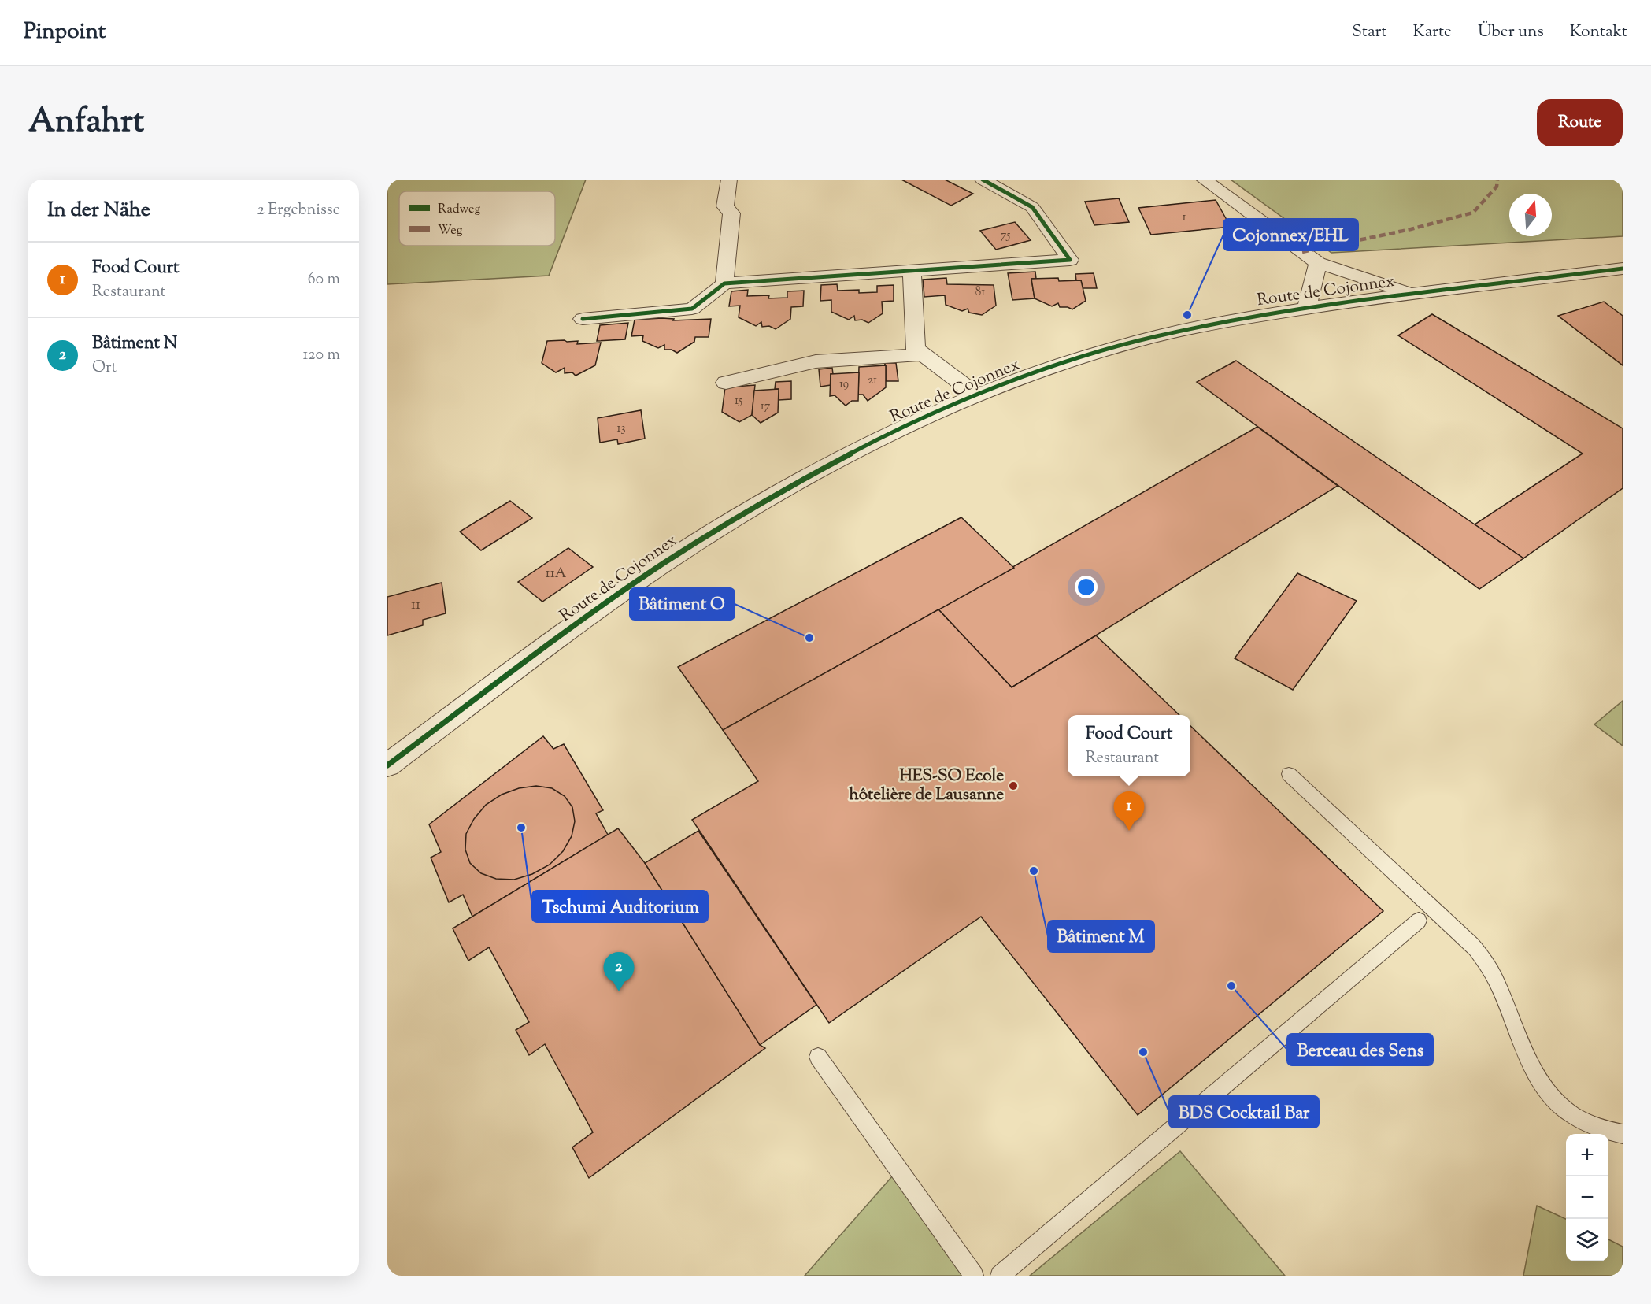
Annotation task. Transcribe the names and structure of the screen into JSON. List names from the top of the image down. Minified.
{"streets":{"street":["Route de Cojonnex"]},"places":["Cojonnex/EHL","Bâtiment O","HES-SO Ecole hôtelière de Lausanne","Tschumi Auditorium","Bâtiment M","Berceau des Sens","BDS Cocktail Bar"],"house_numbers":["1","75","81","21","19","15","17","13","11A","11"],"legend":["Radweg","Weg"],"north":"top","page":{"header":"Pinpoint","nav":["Start","Karte","Über uns","Kontakt"],"title":"Anfahrt","buttons":"Route","heading":["In der Nähe","2 Ergebnisse"],"list":[{"mark":"1","name":"Food Court","note":"Restaurant","value":"60 m"},{"mark":"2","name":"Bâtiment N","note":"Ort","value":"120 m"}],"popup":["Food Court","Restaurant"],"pins":["1","2"],"map_buttons":["+","−"]}}
